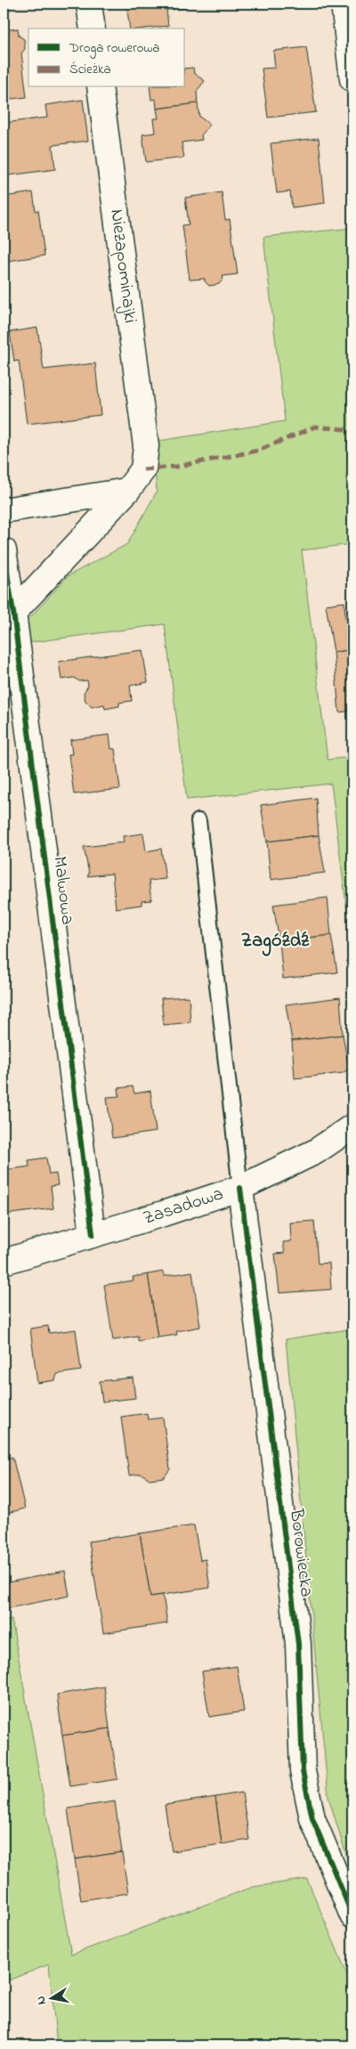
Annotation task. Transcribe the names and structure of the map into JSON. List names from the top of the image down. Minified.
{"streets":{"street":["Niezapominajki","Malwowa","Zasadowa","Borowiecka"]},"crossings":[["Niezapominajki","Malwowa"],["Malwowa","Zasadowa"],["Zasadowa","Borowiecka"]],"districts":["Zagóźdź"],"legend":["Droga rowerowa","Ścieżka"],"north":"left"}
